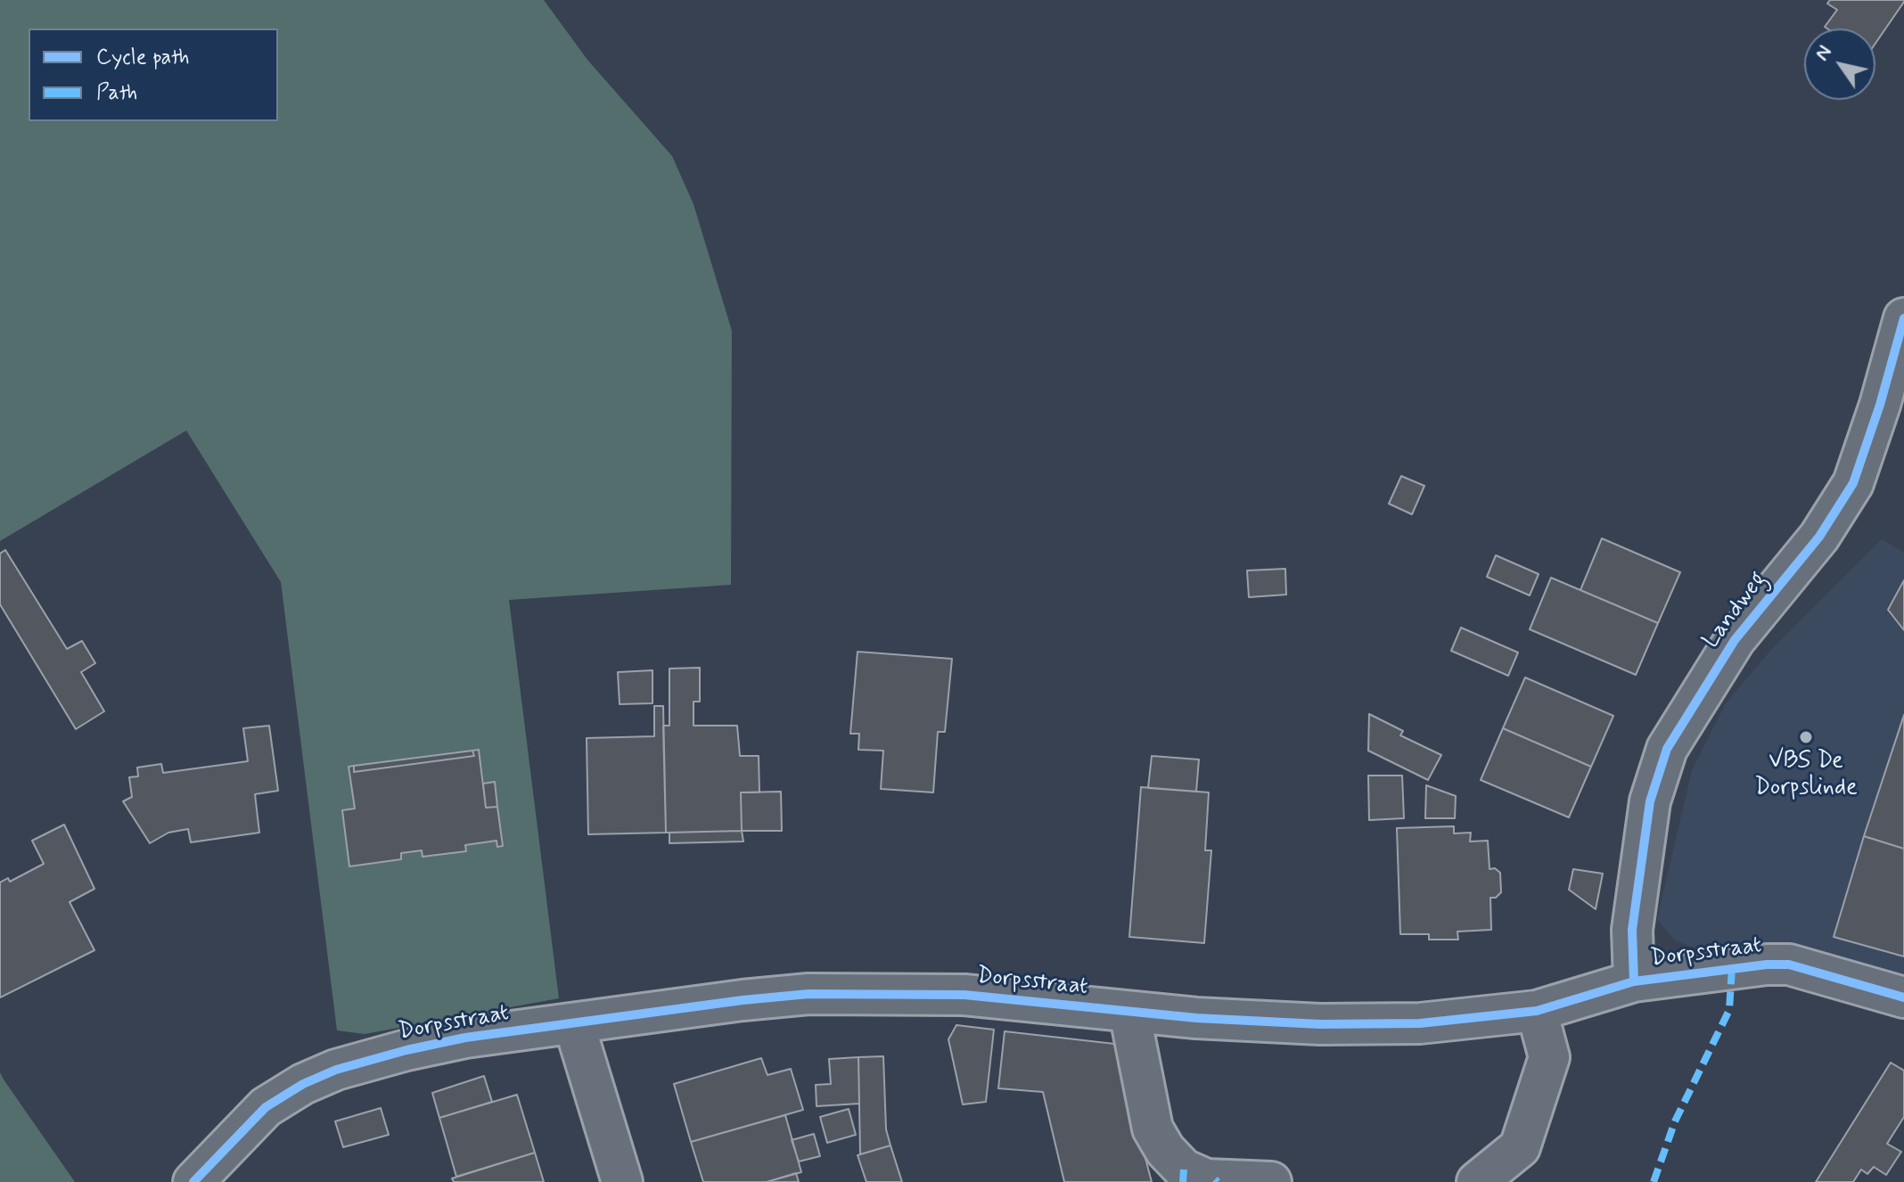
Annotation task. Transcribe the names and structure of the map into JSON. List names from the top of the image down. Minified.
{"streets":{"street":["Landweg","Dorpsstraat"]},"crossings":[["Landweg","Dorpsstraat"]],"places":["VBS De Dorpslinde"],"legend":["Cycle path","Path"],"north":"top left"}
